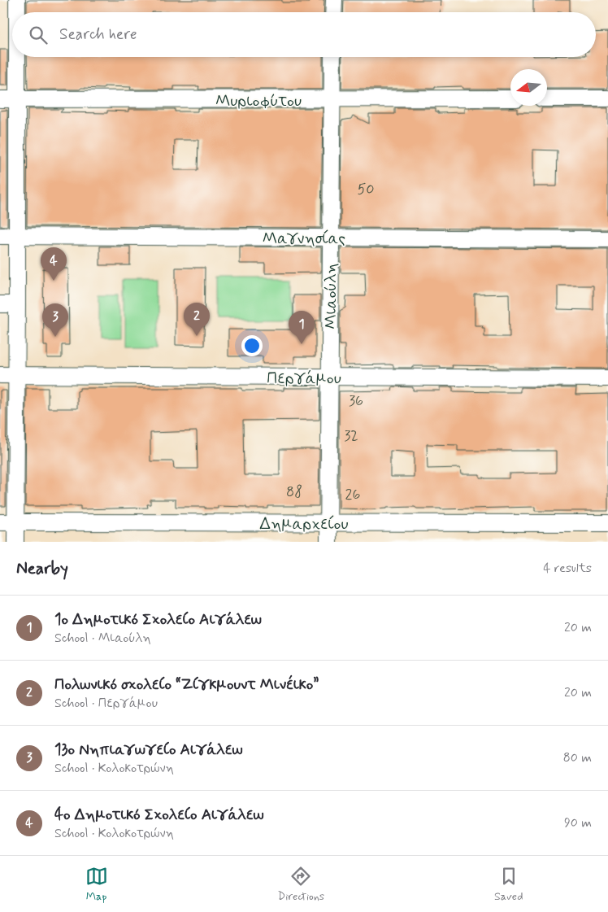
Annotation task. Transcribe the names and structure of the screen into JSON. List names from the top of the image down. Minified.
{"streets":{"street":["Μυριοφύτου","Μαγνησίας","Μιαούλη","Περγάμου","Δημαρχείου"]},"crossings":[["Μυριοφύτου","Μιαούλη"],["Μαγνησίας","Μιαούλη"],["Μιαούλη","Περγάμου"],["Μιαούλη","Δημαρχείου"]],"house_numbers":["50","36","32","88","26"],"north":"left","page":{"search":"Search here","pins":["4","2","3","1"],"heading":["Nearby","4 results"],"list":[{"mark":"1","name":"1ο Δημοτικό Σχολείο Αιγάλεω","note":"School · Μιαούλη","value":"20 m"},{"mark":"2","name":"Πολωνικό σχολείο “Ζίγκμουντ Μινέικο”","note":"School · Περγάμου","value":"20 m"},{"mark":"3","name":"13ο Νηπιαγωγείο Αιγάλεω","note":"School · Κολοκοτρώνη","value":"80 m"},{"mark":"4","name":"4ο Δημοτικό Σχολείο Αιγάλεω","note":"School · Κολοκοτρώνη","value":"90 m"}],"nav":["Map","Directions","Saved"]}}
